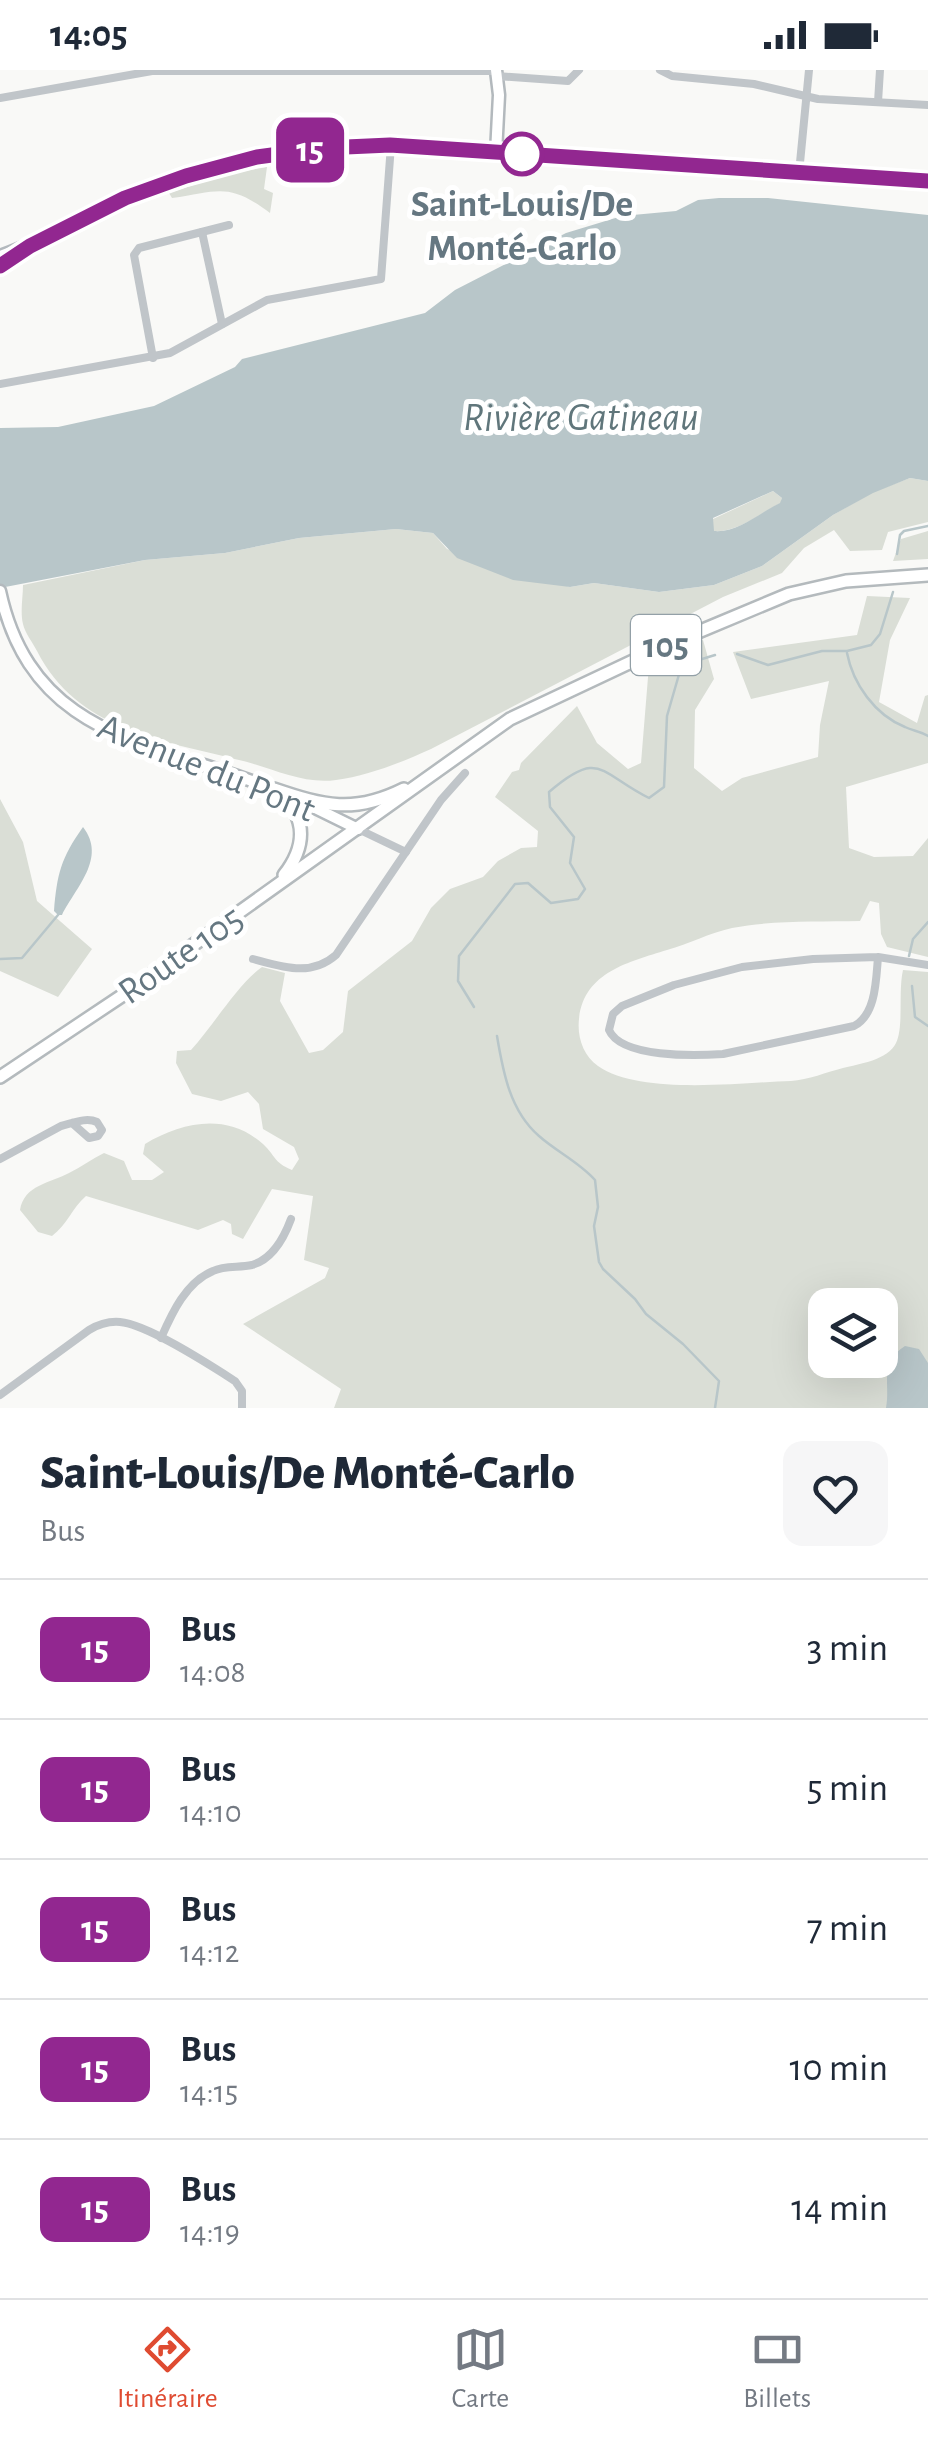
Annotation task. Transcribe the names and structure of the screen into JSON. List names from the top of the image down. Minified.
{"streets":{"main road":["105","Avenue du Pont","Route 105"]},"crossings":[["105","Avenue du Pont"],["105","Route 105"],["Avenue du Pont","Route 105"]],"water":["Rivière Gatineau"],"places":["Saint-Louis/De Monté-Carlo"],"lines":["bus line 15"],"page":{"status":"14:05","on_map":"15","heading":["Saint-Louis/De Monté-Carlo","Bus"],"list":[{"mark":"15","name":"Bus","note":"14:08","value":"3 min"},{"mark":"15","name":"Bus","note":"14:10","value":"5 min"},{"mark":"15","name":"Bus","note":"14:12","value":"7 min"},{"mark":"15","name":"Bus","note":"14:15","value":"10 min"},{"mark":"15","name":"Bus","note":"14:19","value":"14 min"}],"tabs":["Itinéraire","Carte","Billets"]}}
